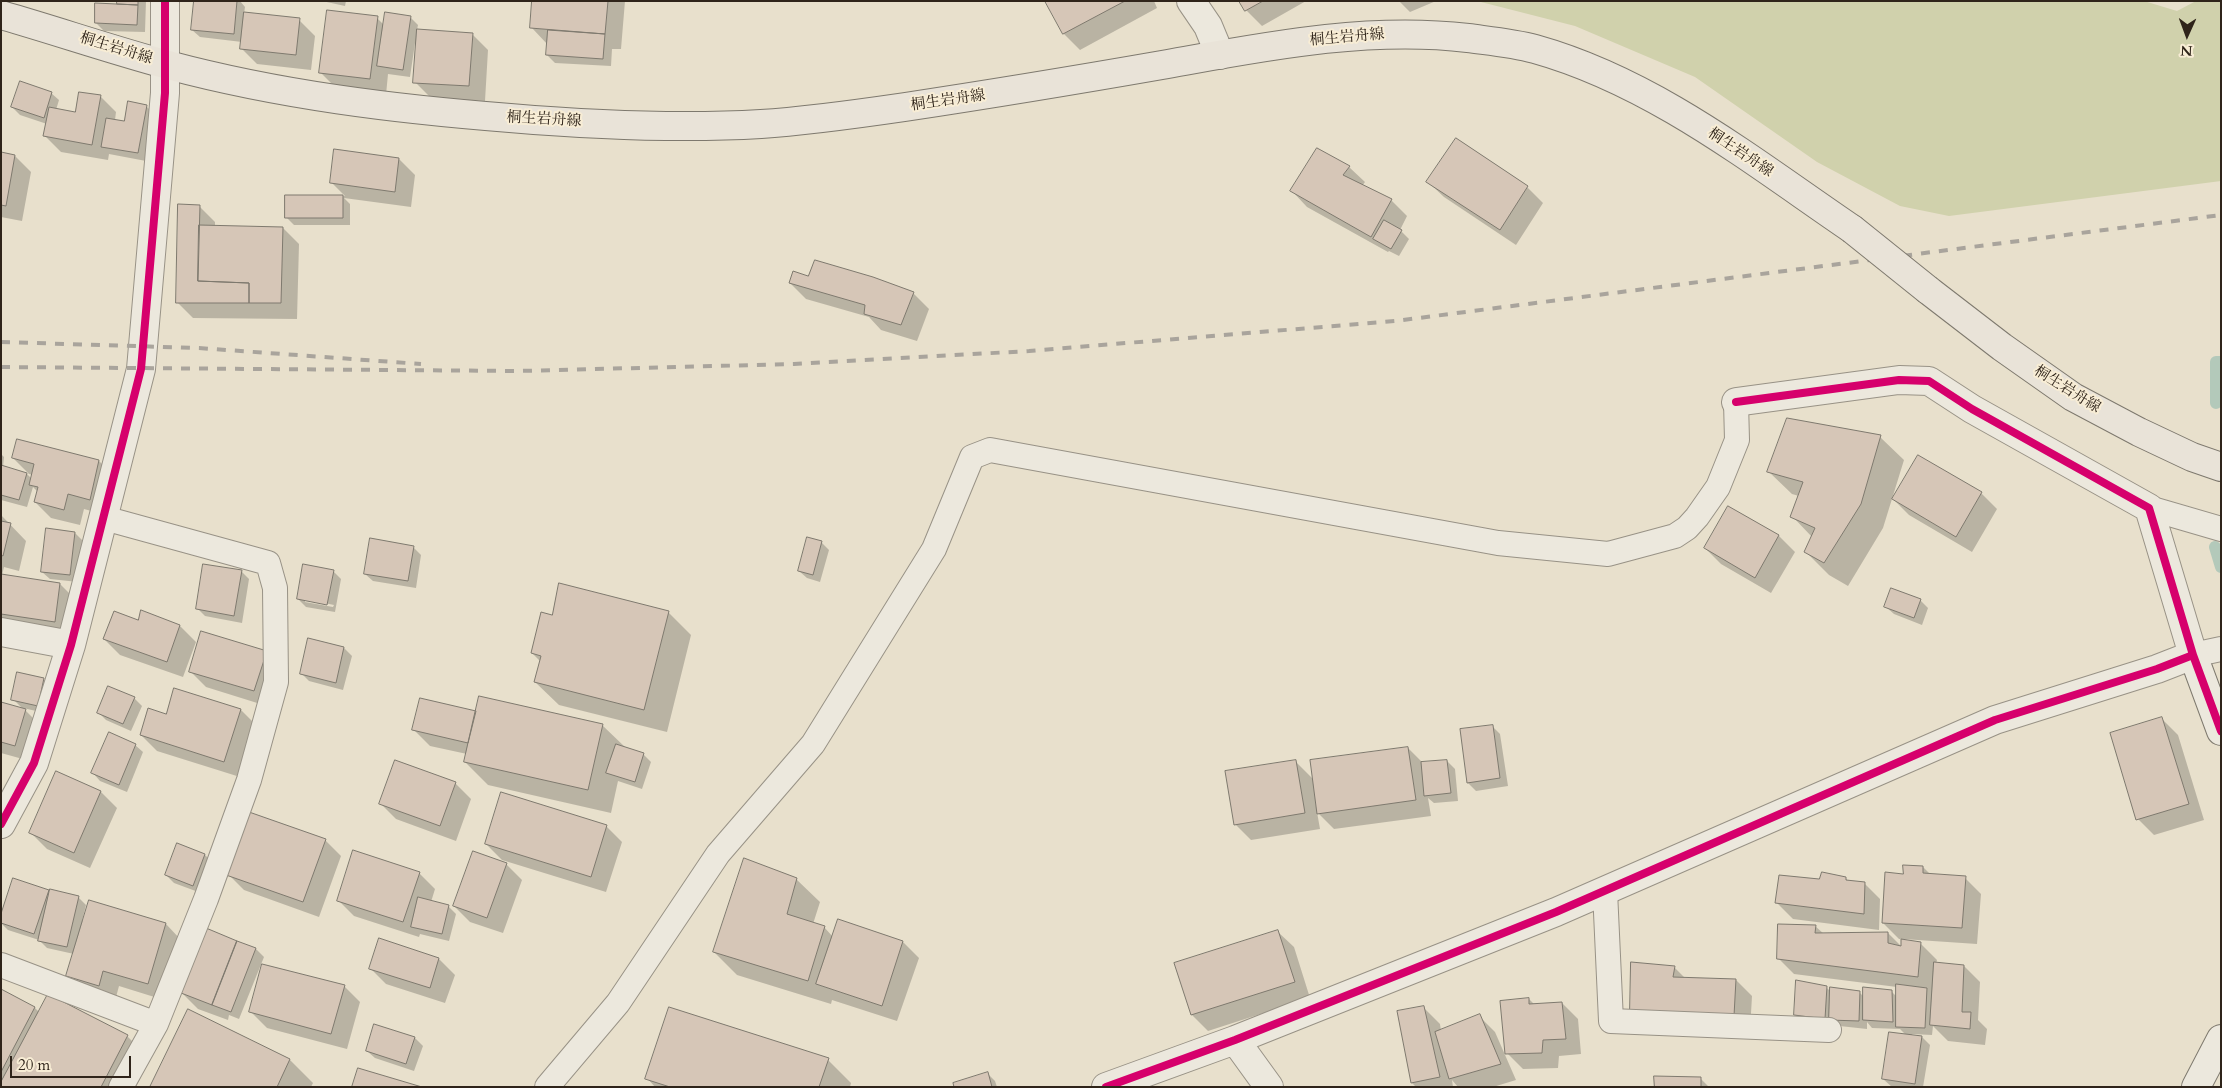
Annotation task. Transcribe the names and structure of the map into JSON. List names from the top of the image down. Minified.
{"streets":{"main road":["桐生岩舟線"]},"scale_bar":"20 m","north":"bottom"}
